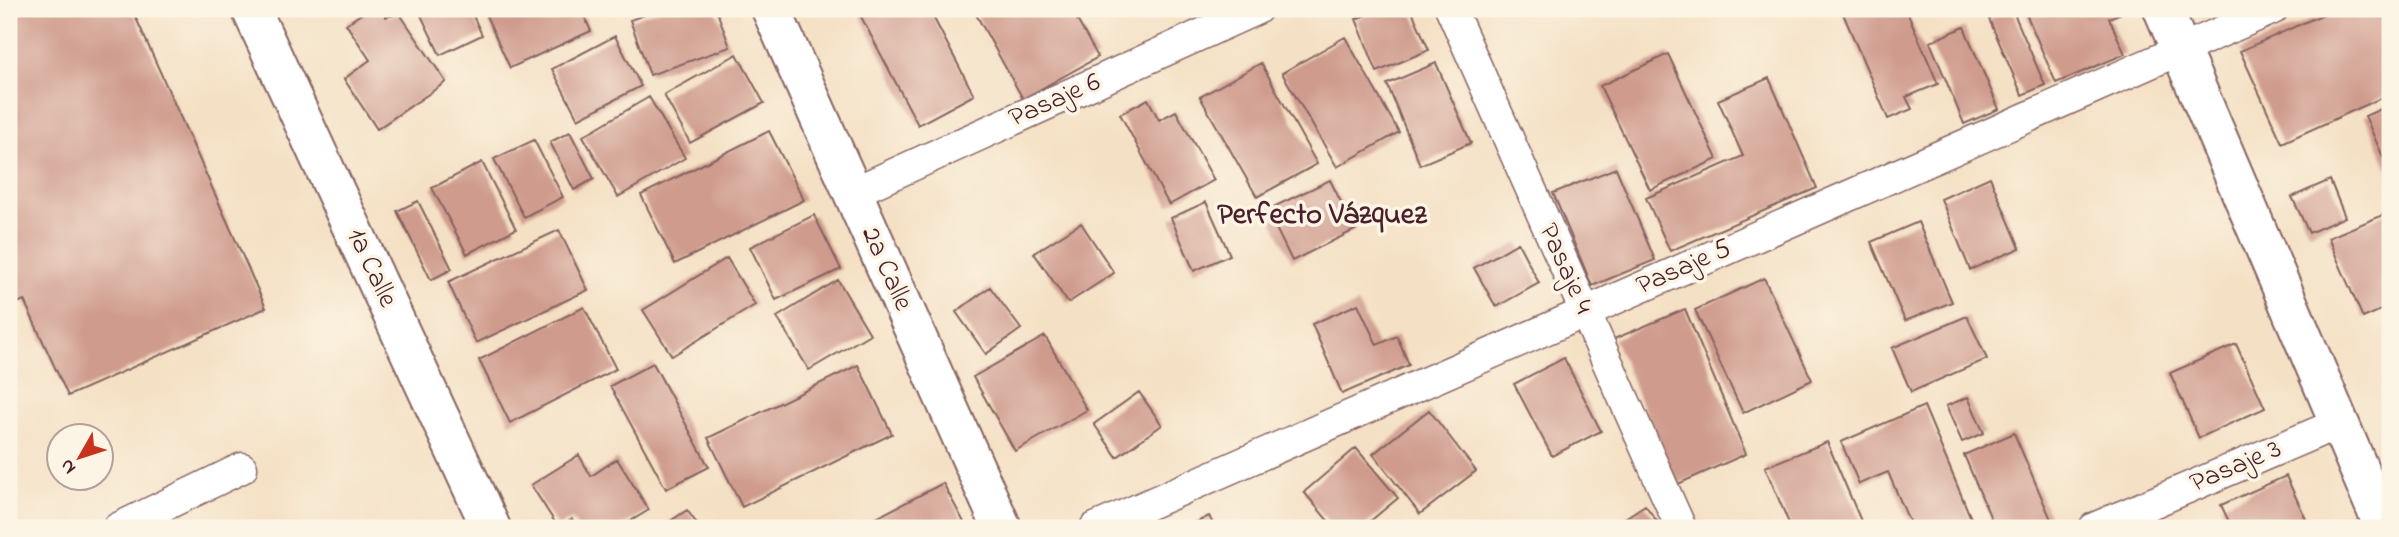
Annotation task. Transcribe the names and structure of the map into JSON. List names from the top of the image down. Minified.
{"streets":{"street":["1a Calle","2a Calle"],"lane":["Pasaje 6","Pasaje 5","Pasaje 4","Pasaje 3"]},"crossings":[["Pasaje 6","2a Calle"],["Pasaje 5","Pasaje 4"]],"districts":["Perfecto Vázquez"],"north":"bottom left"}
